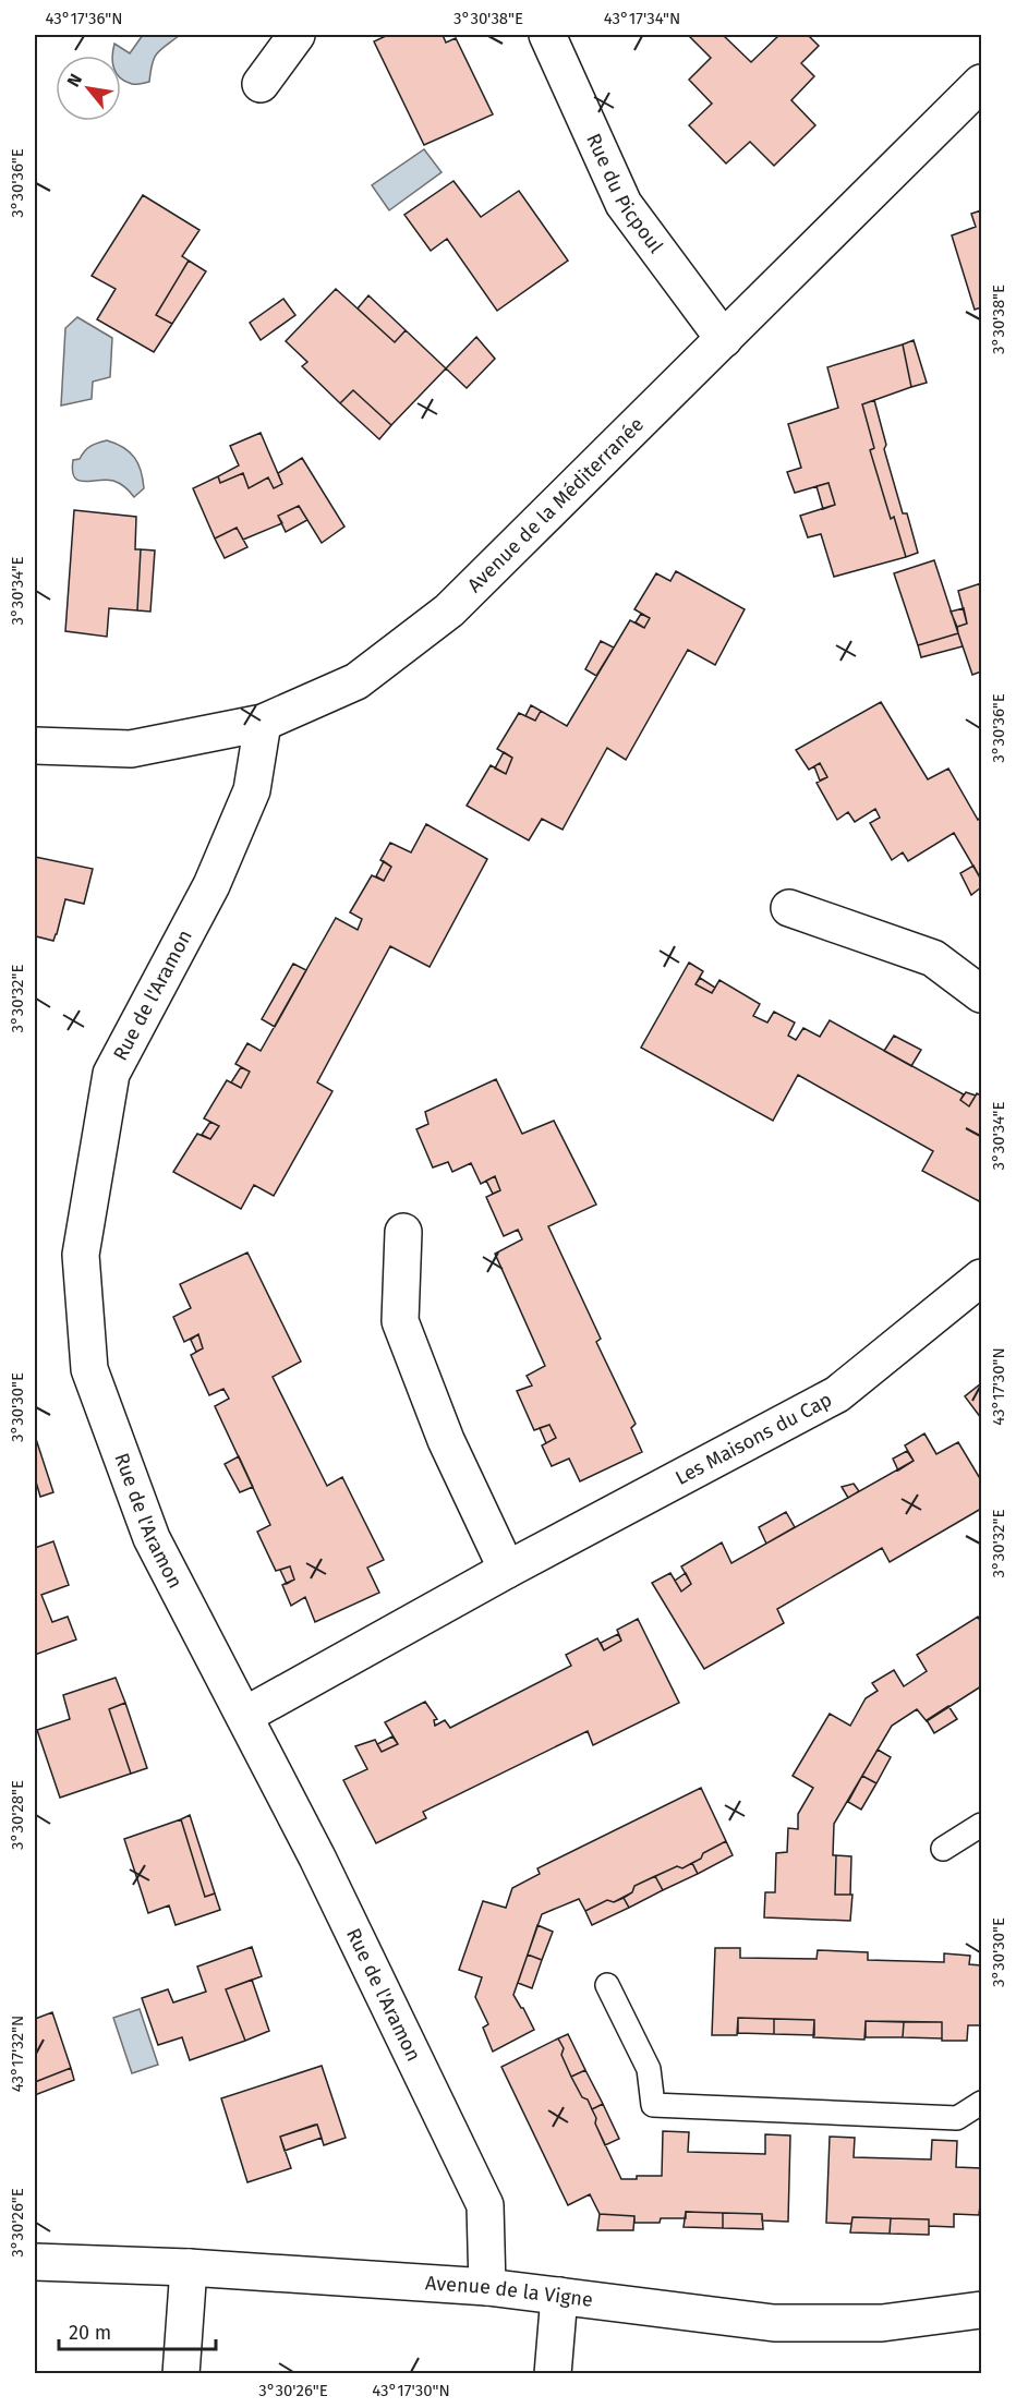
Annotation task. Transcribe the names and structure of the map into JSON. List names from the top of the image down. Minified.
{"streets":{"street":["Rue du Picpoul","Avenue de la Méditerranée","Rue de l'Aramon","Les Maisons du Cap","Avenue de la Vigne"]},"crossings":[["Rue du Picpoul","Avenue de la Méditerranée"],["Avenue de la Méditerranée","Rue de l'Aramon"],["Rue de l'Aramon","Les Maisons du Cap"],["Rue de l'Aramon","Avenue de la Vigne"]],"scale_bar":"20 m","north":"top left","coordinates":["43°17'36\"N","3°30'38\"E","43°17'34\"N","3°30'36\"E","3°30'34\"E","3°30'32\"E","43°17'30\"N","3°30'30\"E","3°30'28\"E","43°17'32\"N","3°30'26\"E"]}
